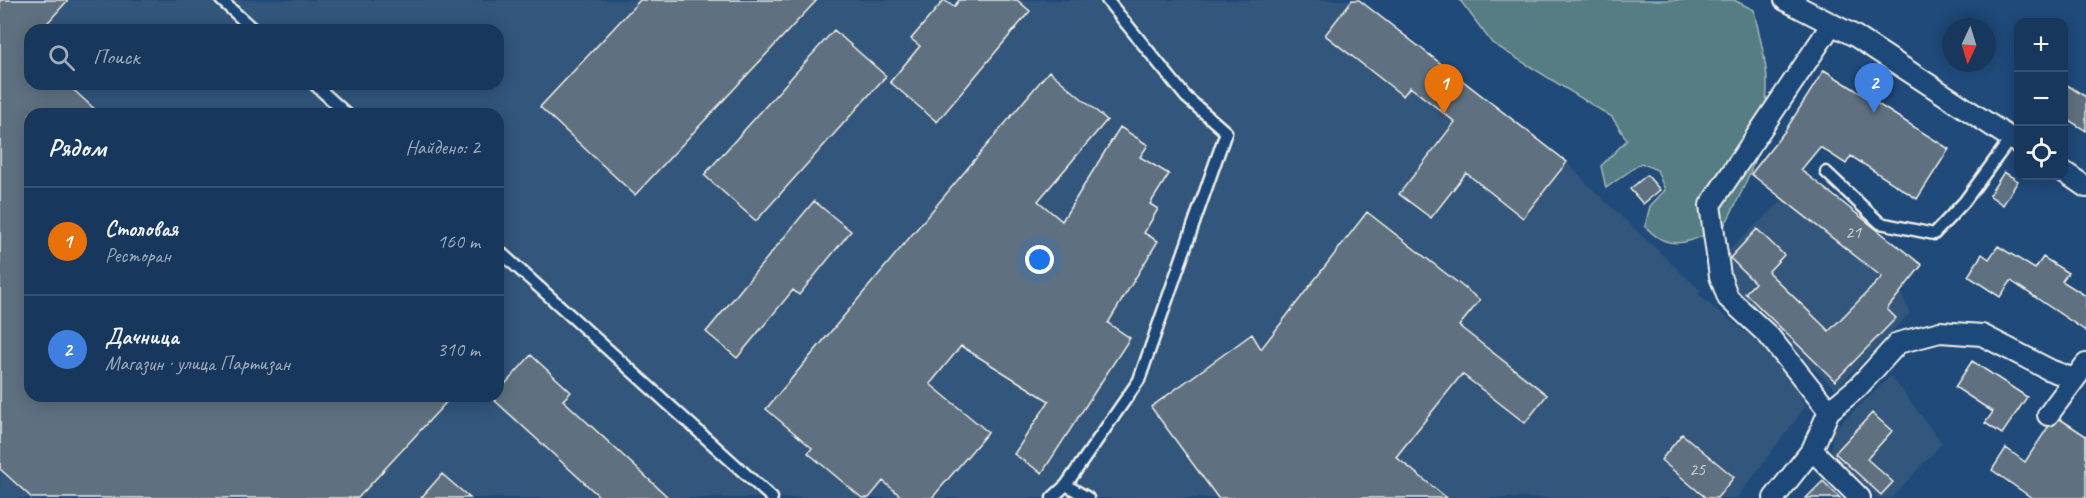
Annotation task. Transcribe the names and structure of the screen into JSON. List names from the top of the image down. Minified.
{"house_numbers":["21","25"],"north":"bottom","page":{"map_buttons":["+","−"],"search":"Поиск","pins":["2","1"],"heading":["Рядом","Найдено: 2"],"list":[{"mark":"1","name":"Столовая","note":"Ресторан","value":"160 m"},{"mark":"2","name":"Дачница","note":"Магазин · улица Партизан","value":"310 m"}]}}
